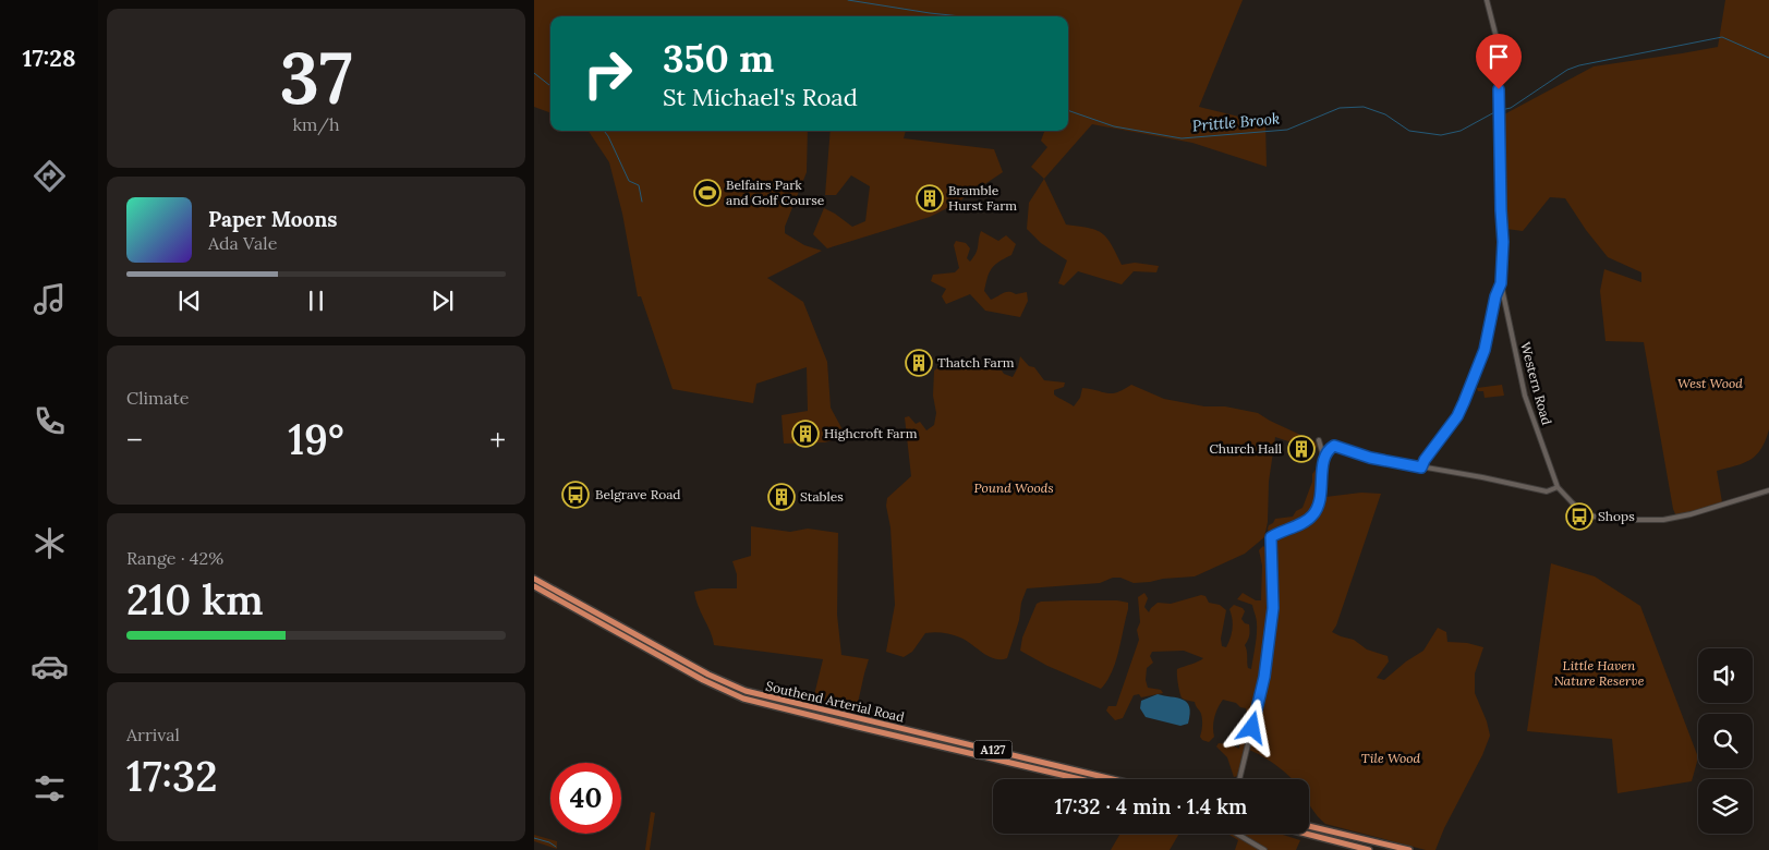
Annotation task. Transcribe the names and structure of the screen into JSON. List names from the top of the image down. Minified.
{"streets":{"highway":["Southend Arterial Road","A127"],"street":["Western Road"]},"water":["Prittle Brook"],"parks":["West Wood","Pound Woods","Little Haven Nature Reserve","Tile Wood"],"places":{"sports":["Belfairs Park and Golf Course"],"building":["Bramble Hurst Farm","Thatch Farm","Highcroft Farm","Church Hall","Stables"],"bus stop":["Belgrave Road","Shops"]},"page":{"tabs":"17:28","tile":[["37","km/h"],"Climate",["Range · 42%","210 km"],["Arrival","17:32"]],"turn":["350 m","St Michael's Road"],"song":["Paper Moons","Ada Vale"],"heat":["−","19°","+"],"limit":"40","trip":"17:32 · 4 min · 1.4 km"}}
